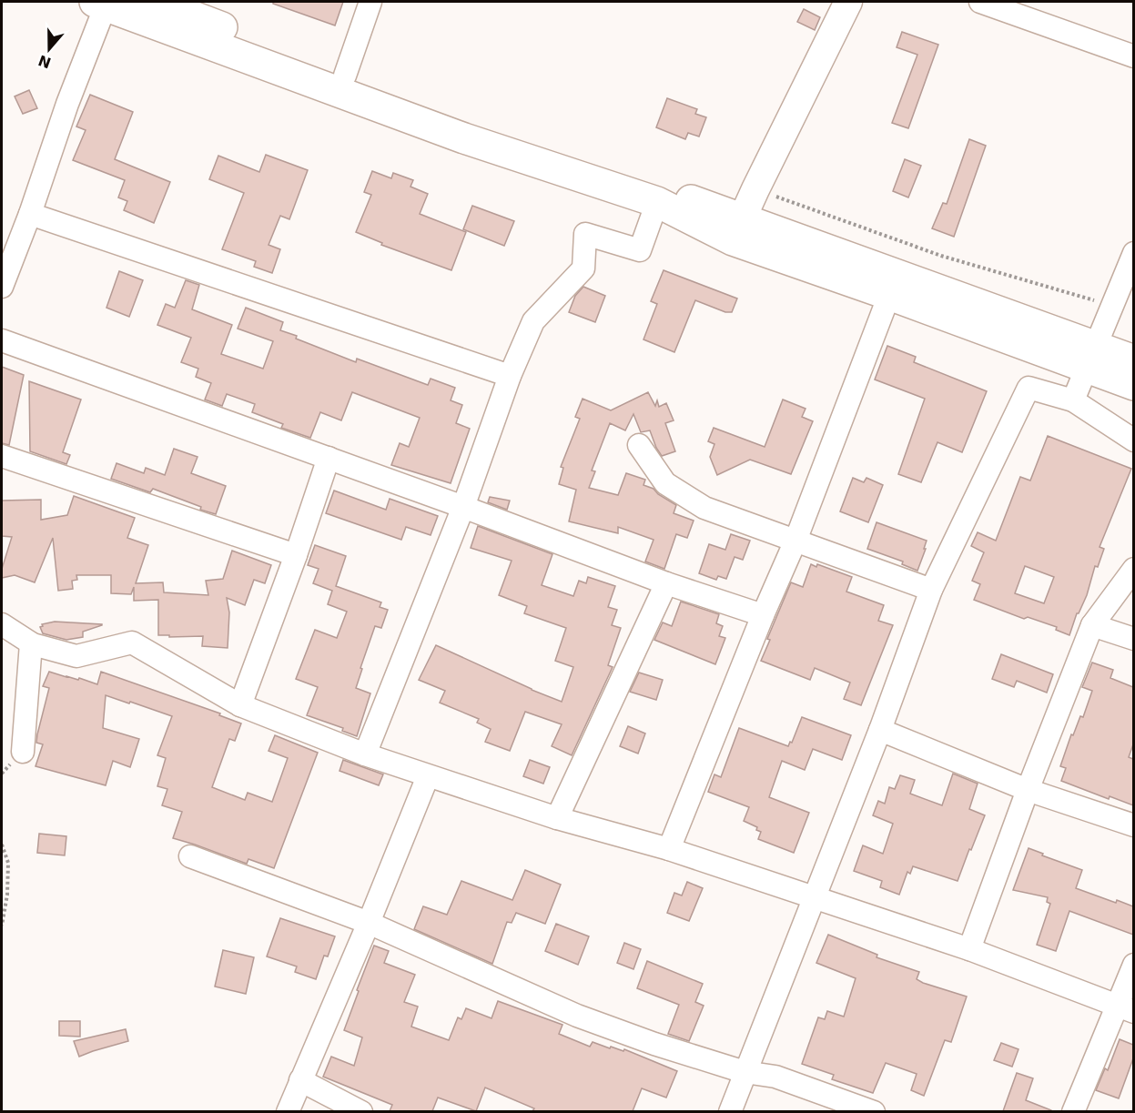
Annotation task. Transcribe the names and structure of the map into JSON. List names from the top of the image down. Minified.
{"north":"bottom"}
